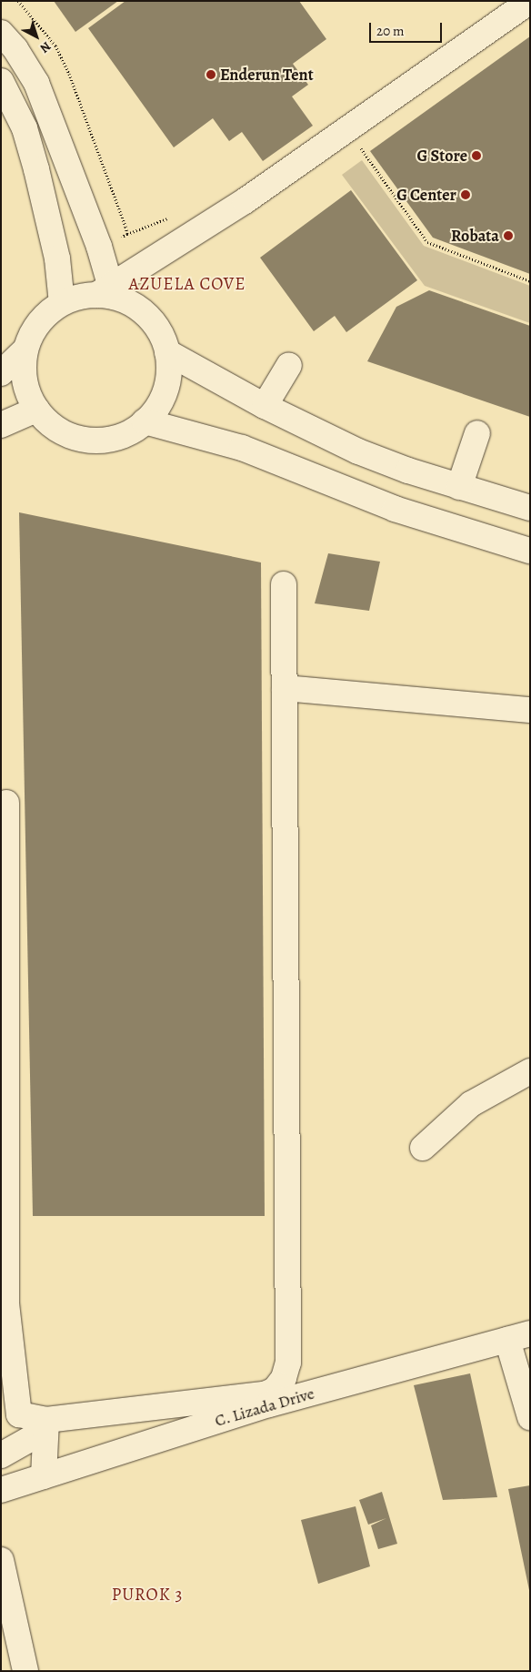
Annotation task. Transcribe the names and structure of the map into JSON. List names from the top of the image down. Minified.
{"streets":{"street":["C. Lizada Drive"]},"districts":["AZUELA COVE","PUROK 3"],"places":["Enderun Tent","G Store","G Center","Robata"],"scale_bar":"20 m","north":"bottom right"}
